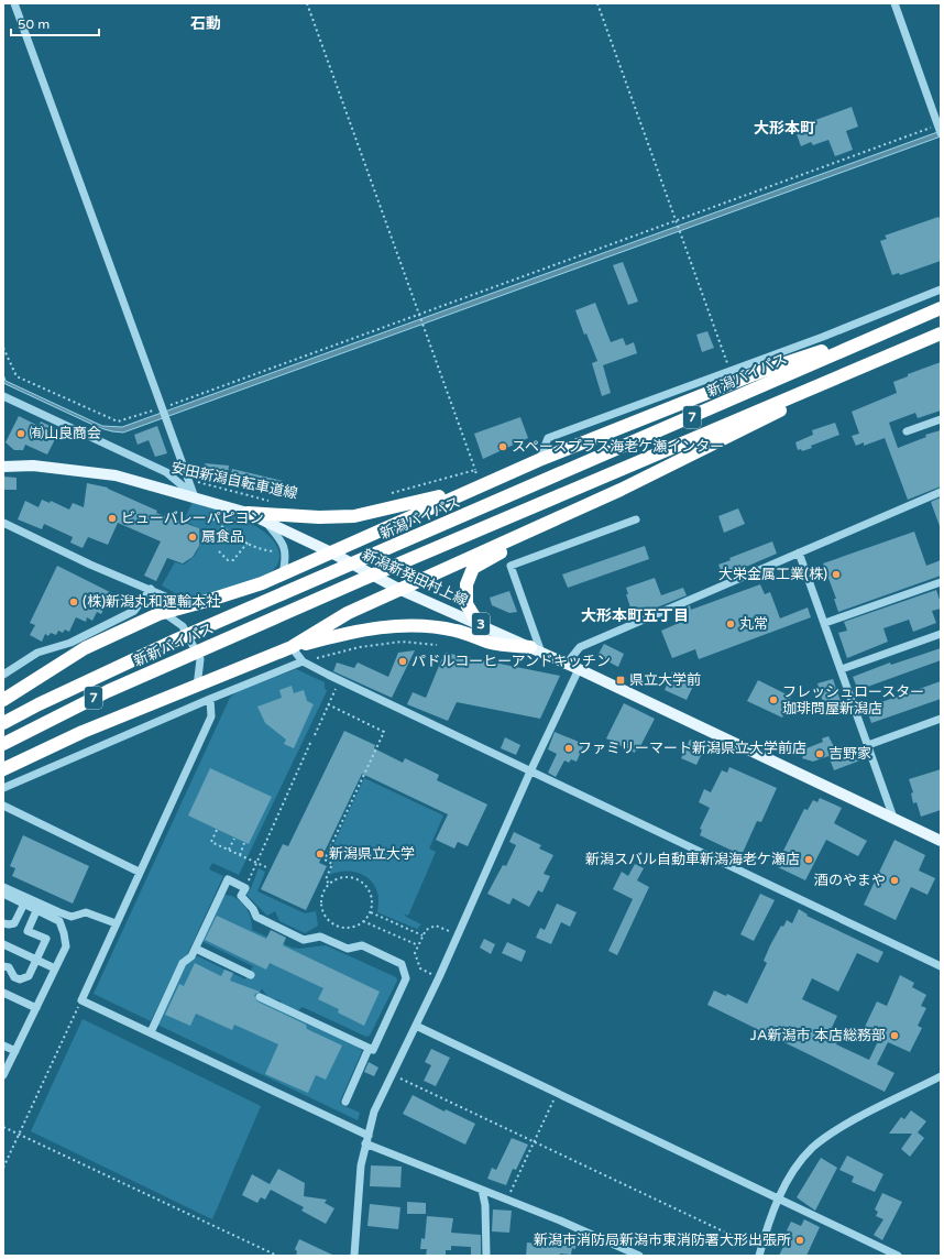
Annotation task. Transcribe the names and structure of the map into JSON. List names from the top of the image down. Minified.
{"streets":{"highway":["新潟バイパス","7","新新バイパス"],"main road":["新潟新発田村上線","3"],"path":["安田新潟自転車道線"]},"crossings":[["新潟バイパス","新新バイパス"],["7","新新バイパス"]],"districts":["石動","大形本町","大形本町五丁目"],"places":{"other":["㈲山良商会","スペースプラス海老ケ瀬インター","ビューバレーパピヨン","扇食品","大栄金属工業(株)","(株)新潟丸和運輸本社","丸常","パドルコーヒーアンドキッチン","フレッシュロースター 珈琲問屋新潟店","ファミリーマート新潟県立大学前店","吉野家","新潟県立大学","新潟スバル自動車新潟海老ケ瀬店","酒のやまや","JA新潟市 本店総務部","新潟市消防局新潟市東消防署大形出張所"],"transit":["県立大学前"]},"scale_bar":"50 m"}
